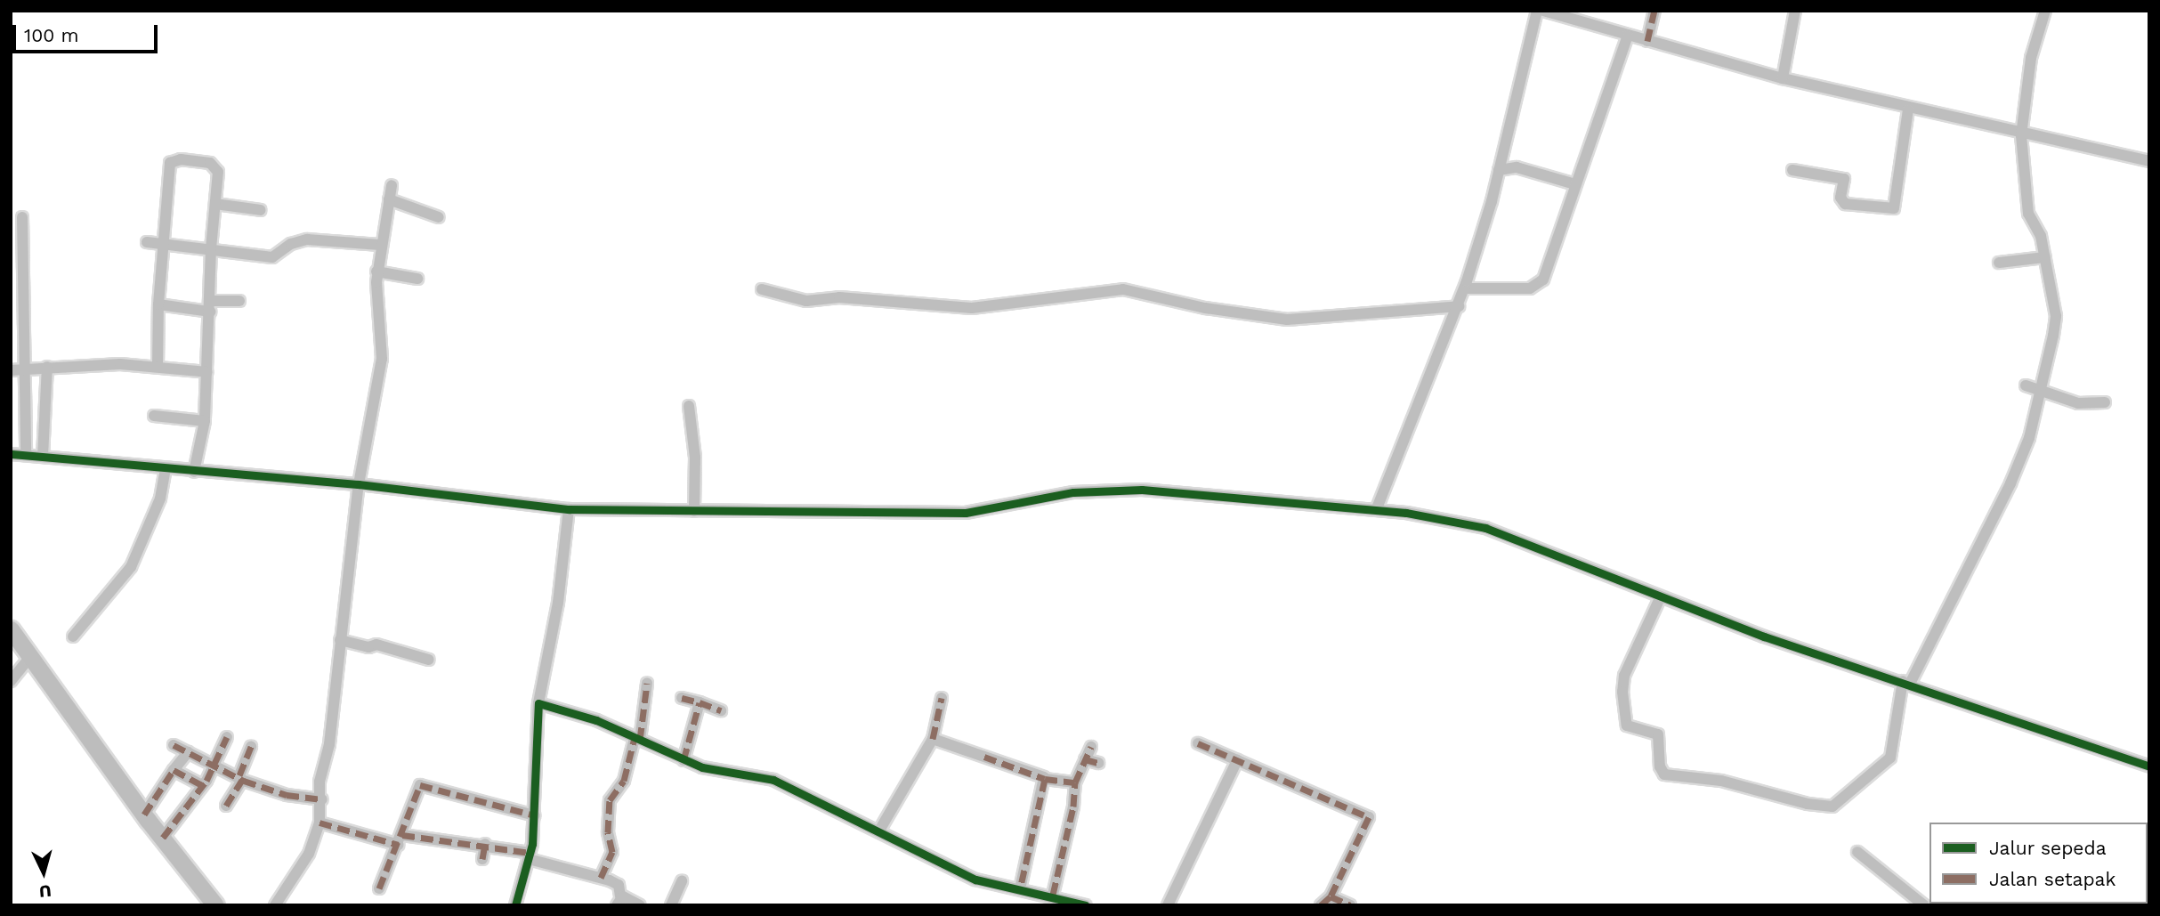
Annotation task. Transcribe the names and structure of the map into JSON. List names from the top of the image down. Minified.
{"legend":["Jalur sepeda","Jalan setapak"],"scale_bar":"100 m","north":"bottom"}
